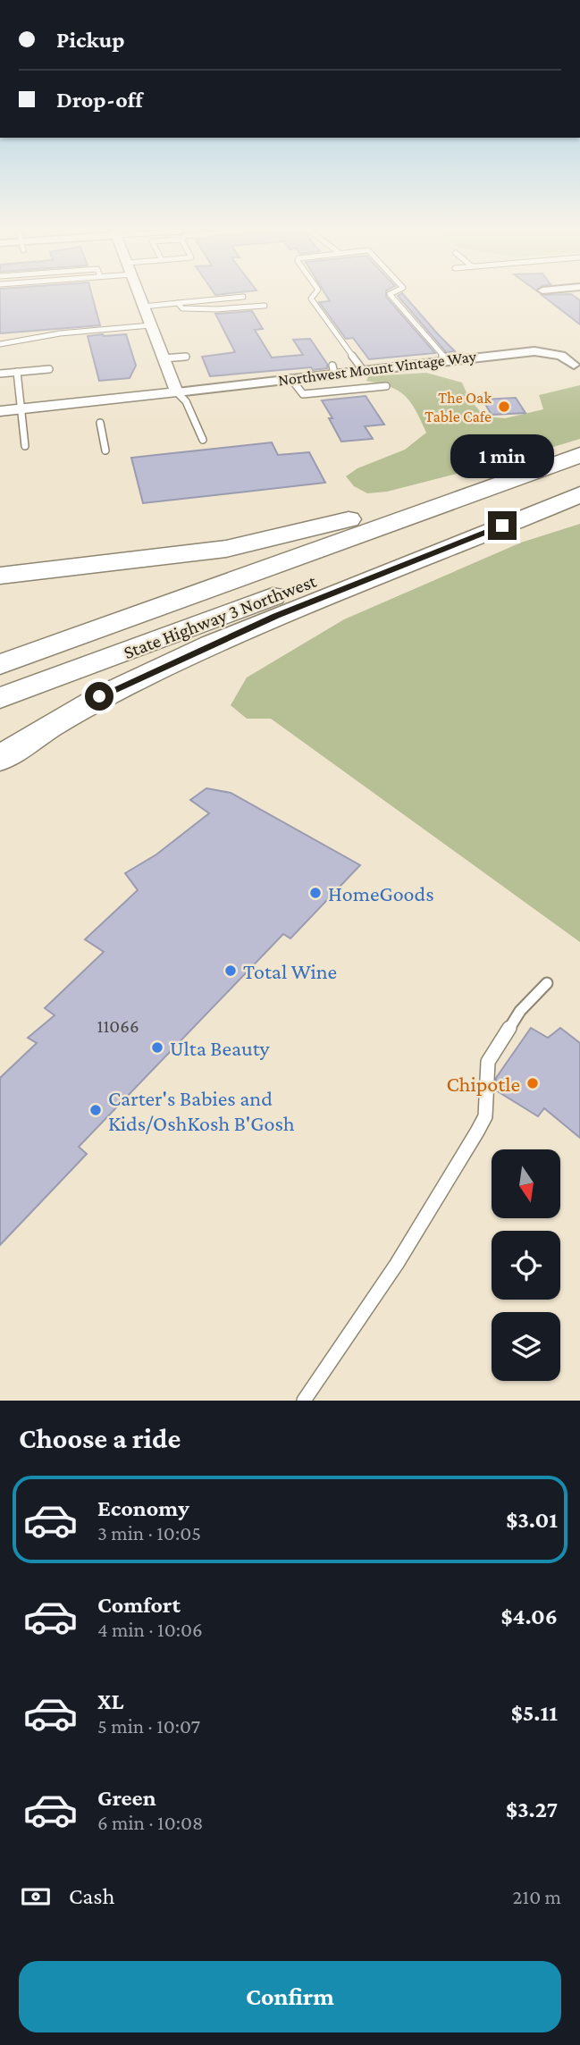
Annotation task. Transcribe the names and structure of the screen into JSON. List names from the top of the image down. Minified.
{"streets":{"highway":["State Highway 3 Northwest"],"street":["Northwest Mount Vintage Way"]},"places":["The Oak Table Cafe","HomeGoods","Total Wine","Ulta Beauty","Chipotle","Carter's Babies and Kids/OshKosh B'Gosh"],"house_numbers":["11066"],"north":"bottom","page":{"banner":["Pickup","Drop-off"],"bubble":"1 min","heading":"Choose a ride","list":[{"name":"Economy","note":"3 min · 10:05","value":"$3.01"},{"name":"Comfort","note":"4 min · 10:06","value":"$4.06"},{"name":"XL","note":"5 min · 10:07","value":"$5.11"},{"name":"Green","note":"6 min · 10:08","value":"$3.27"}],"pay":["Cash","210 m"],"buttons":"Confirm"}}
